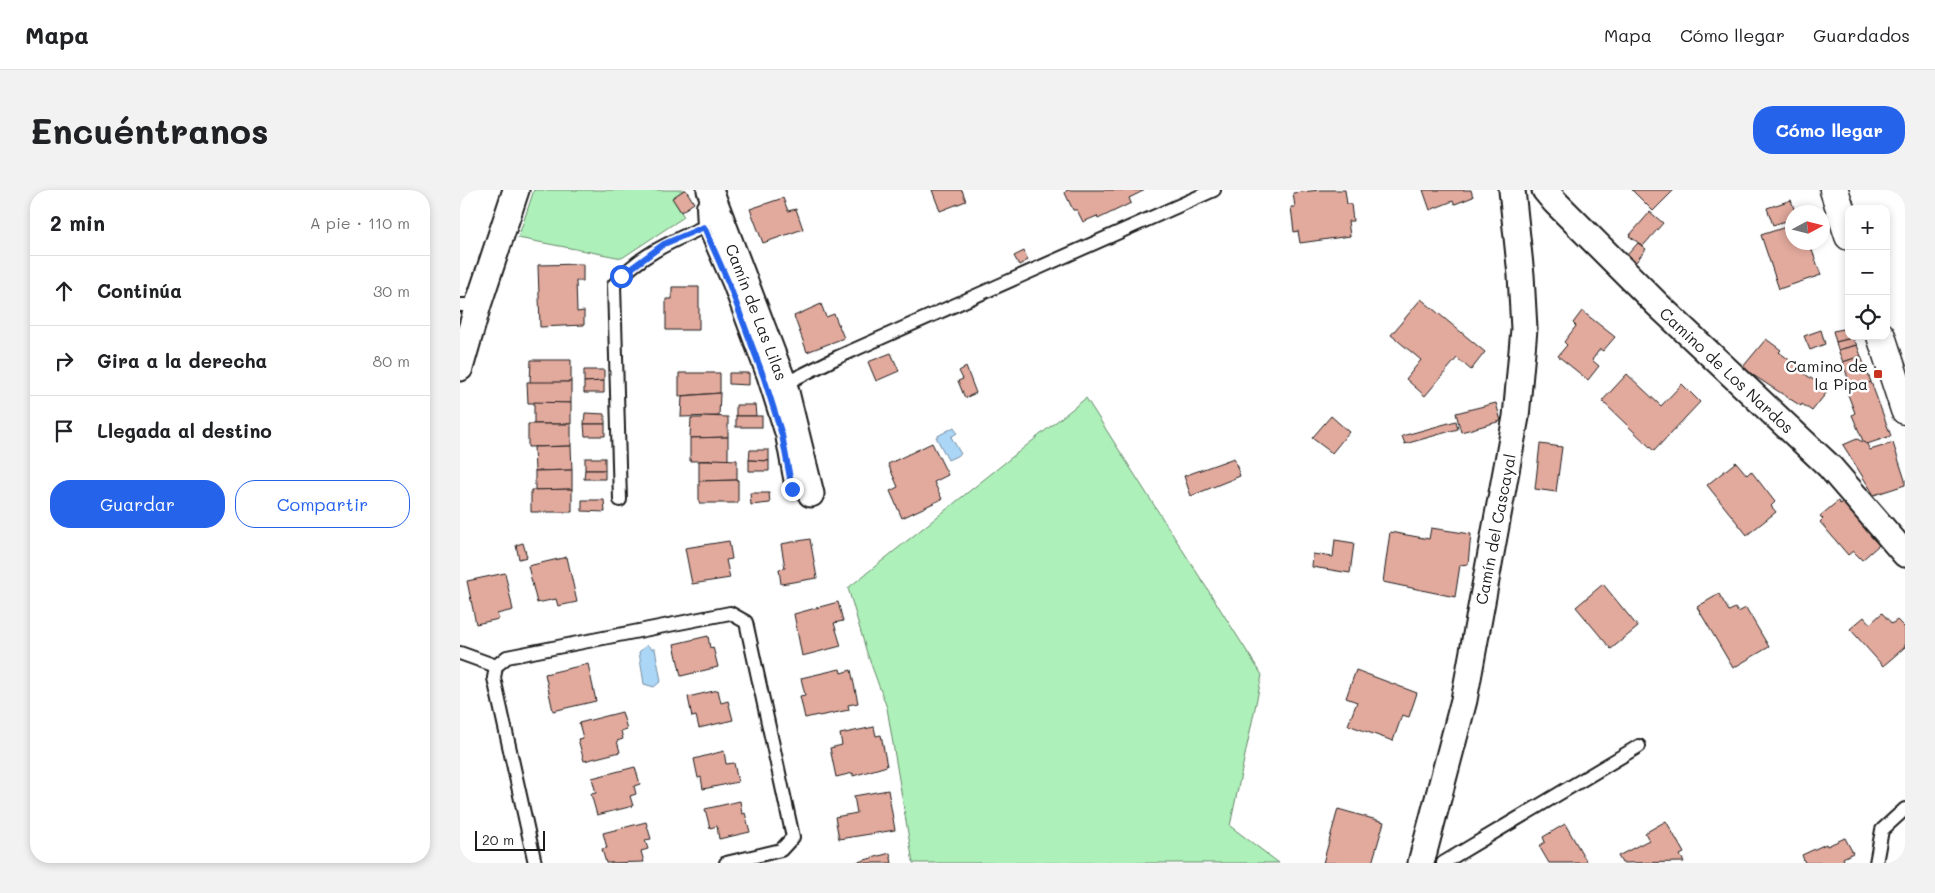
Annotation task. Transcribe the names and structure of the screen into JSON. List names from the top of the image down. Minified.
{"streets":{"street":["Camín de Las Lilas","Camino de Los Nardos","Camín del Cascayal"]},"places":{"transit":["Camino de la Pipa"]},"scale_bar":"20 m","north":"right","page":{"header":"Mapa","nav":["Mapa","Cómo llegar","Guardados"],"buttons":["Cómo llegar",["Guardar","Compartir"]],"title":"Encuéntranos","heading":["2 min","A pie · 110 m"],"map_buttons":["+","−"],"list":[["Continúa","30 m"],["Gira a la derecha","80 m"],"Llegada al destino"],"scale":"20 m"}}
